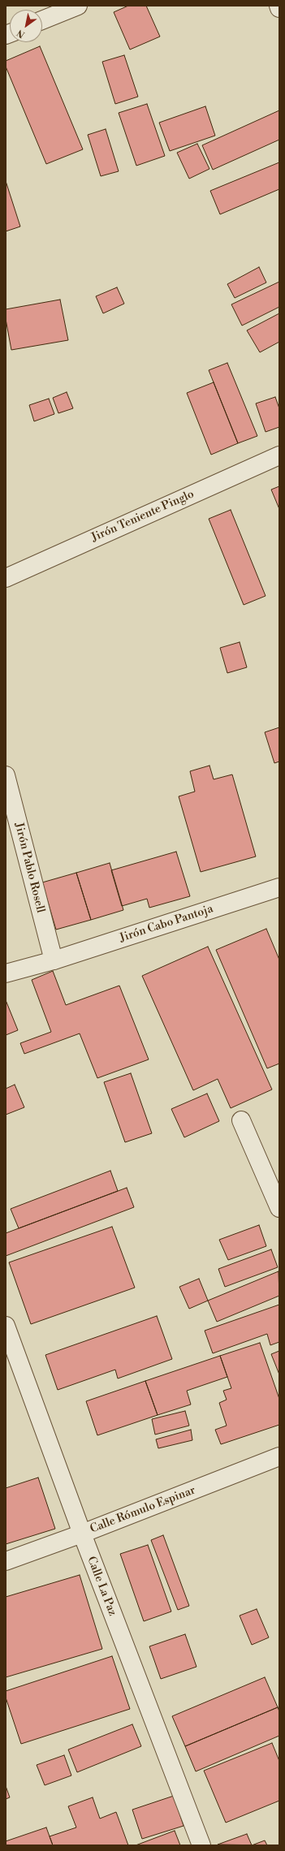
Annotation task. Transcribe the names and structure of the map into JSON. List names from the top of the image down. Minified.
{"streets":{"street":["Jirón Teniente Pinglo","Jirón Pablo Rosell","Jirón Cabo Pantoja","Calle Rómulo Espinar","Calle La Paz"]},"crossings":[["Jirón Pablo Rosell","Jirón Cabo Pantoja"],["Calle Rómulo Espinar","Calle La Paz"]],"north":"bottom left"}
